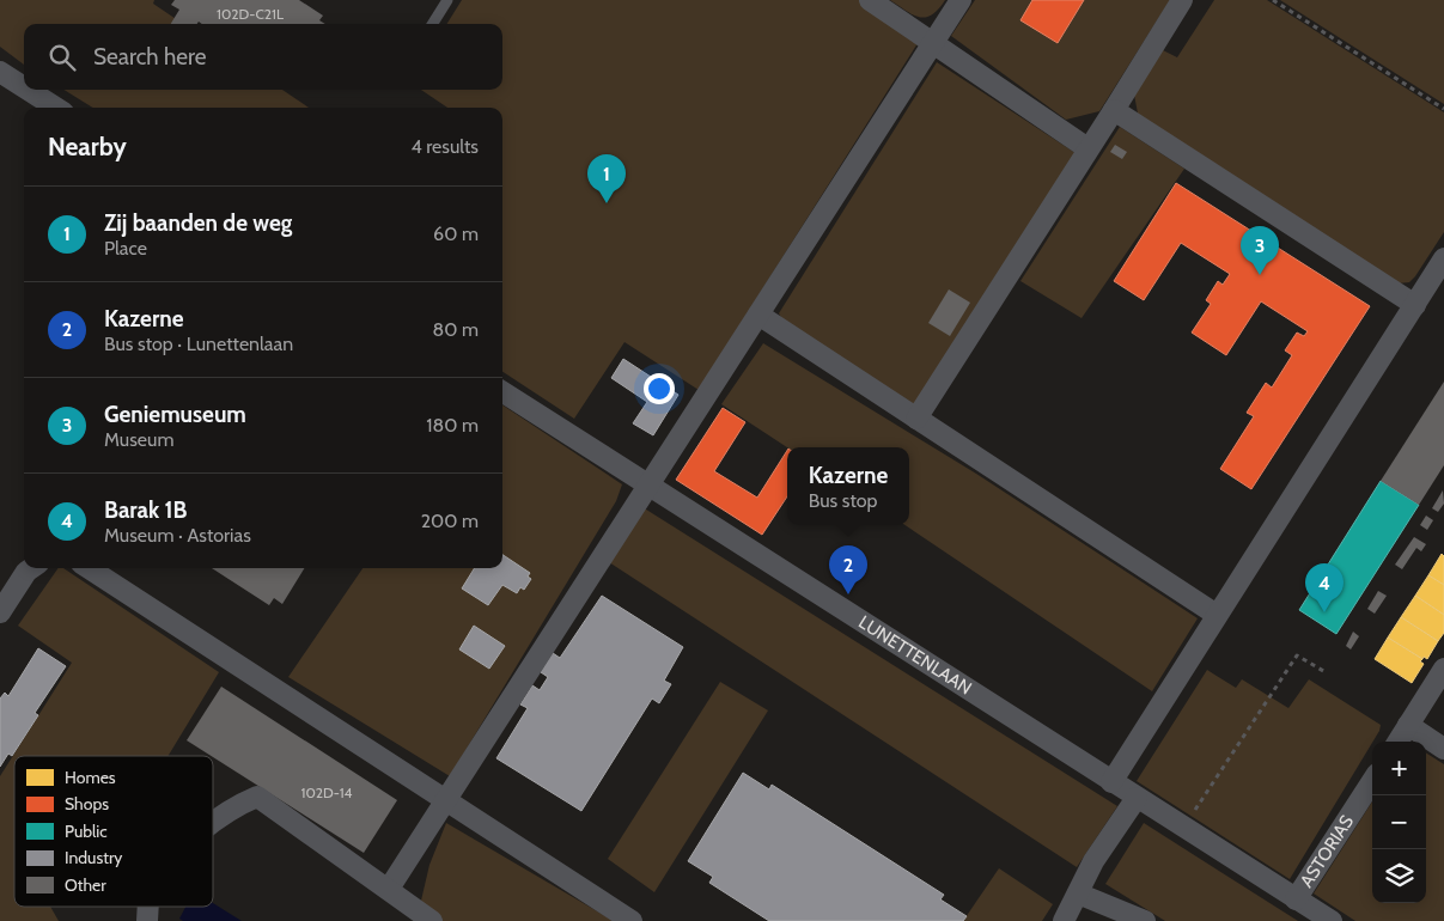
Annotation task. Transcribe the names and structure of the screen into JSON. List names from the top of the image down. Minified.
{"streets":{"street":["LUNETTENLAAN","ASTORIAS"]},"crossings":[["LUNETTENLAAN","ASTORIAS"]],"house_numbers":["102D-C21L","102D-14"],"legend":["Homes","Shops","Public","Industry","Other"],"page":{"search":"Search here","heading":["Nearby","4 results"],"pins":["1","3","2","4"],"list":[{"mark":"1","name":"Zij baanden de weg","note":"Place","value":"60 m"},{"mark":"2","name":"Kazerne","note":"Bus stop · Lunettenlaan","value":"80 m"},{"mark":"3","name":"Geniemuseum","note":"Museum","value":"180 m"},{"mark":"4","name":"Barak 1B","note":"Museum · Astorias","value":"200 m"}],"popup":["Kazerne","Bus stop"],"map_buttons":["+","−"]}}
